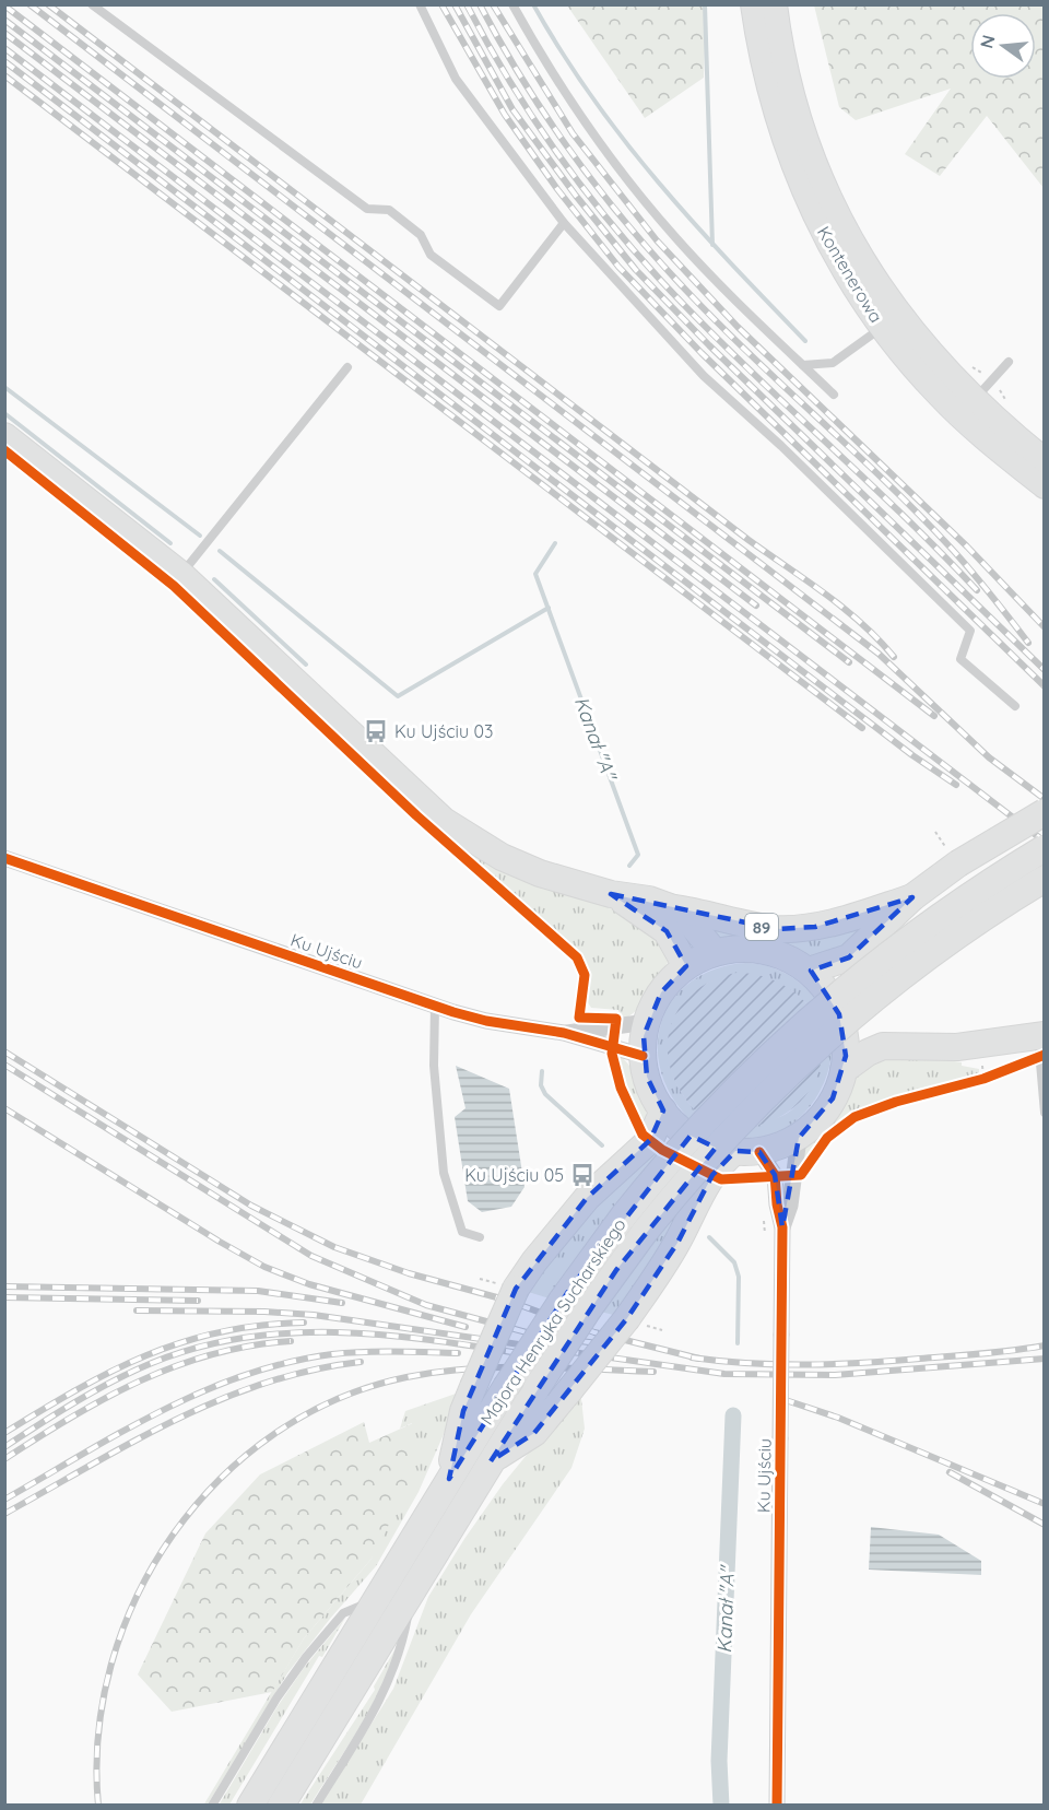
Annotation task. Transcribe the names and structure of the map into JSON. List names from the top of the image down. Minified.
{"streets":{"highway":["89","Majora Henryka Sucharskiego"],"main road":["Kontenerowa"],"street":["Ku Ujściu"]},"crossings":[["89","Ku Ujściu"]],"water":["Kanał \"A\""],"places":{"bus stop":["Ku Ujściu 03","Ku Ujściu 05"]},"north":"left"}
